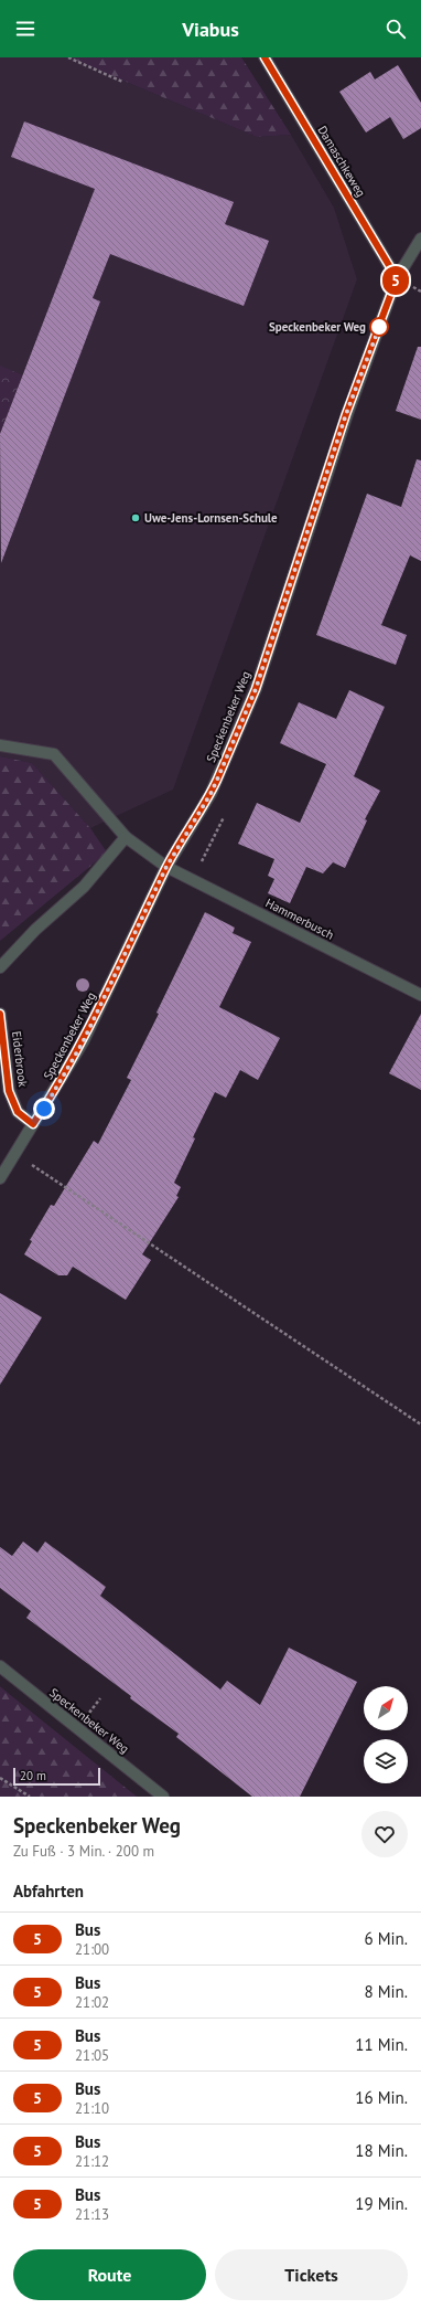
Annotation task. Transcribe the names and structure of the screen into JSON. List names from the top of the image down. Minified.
{"streets":{"street":["Damaschkeweg","Speckenbeker Weg","Hammerbusch","Eiderbrook"]},"crossings":[["Damaschkeweg","Speckenbeker Weg"],["Speckenbeker Weg","Hammerbusch"],["Speckenbeker Weg","Eiderbrook"]],"places":["Speckenbeker Weg","Uwe-Jens-Lornsen-Schule"],"lines":["bus line 5"],"scale_bar":"20 m","north":"top right","page":{"header":"Viabus","on_map":"5","scale":"20 m","heading":[["Speckenbeker Weg","Zu Fuß · 3 Min. · 200 m"],"Abfahrten"],"list":[{"mark":"5","name":"Bus","note":"21:00","value":"6 Min."},{"mark":"5","name":"Bus","note":"21:02","value":"8 Min."},{"mark":"5","name":"Bus","note":"21:05","value":"11 Min."},{"mark":"5","name":"Bus","note":"21:10","value":"16 Min."},{"mark":"5","name":"Bus","note":"21:12","value":"18 Min."},{"mark":"5","name":"Bus","note":"21:13","value":"19 Min."}],"buttons":["Route","Tickets"]}}
